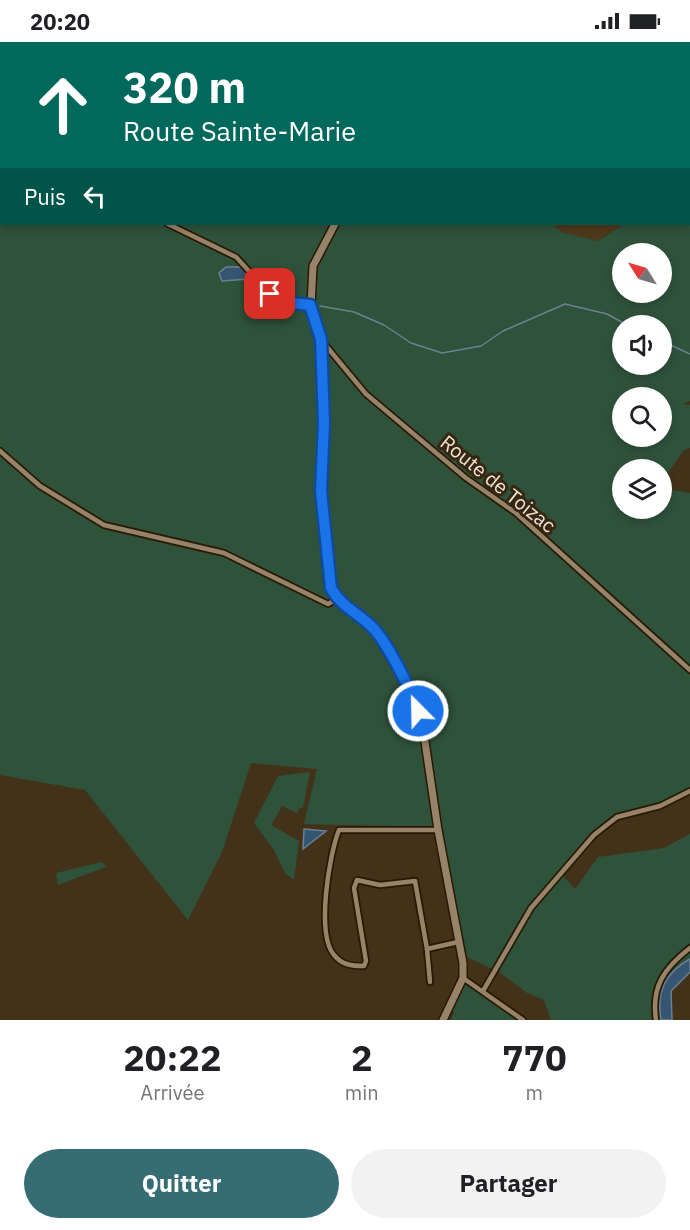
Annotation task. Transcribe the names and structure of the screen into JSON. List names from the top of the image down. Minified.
{"streets":{"street":["Route de Toizac"]},"north":"top left","page":{"status":"20:20","turn":["320 m","Route Sainte-Marie"],"then":"Puis","eta":["20:22","Arrivée","2","min","770","m"],"buttons":["Quitter","Partager"]}}
